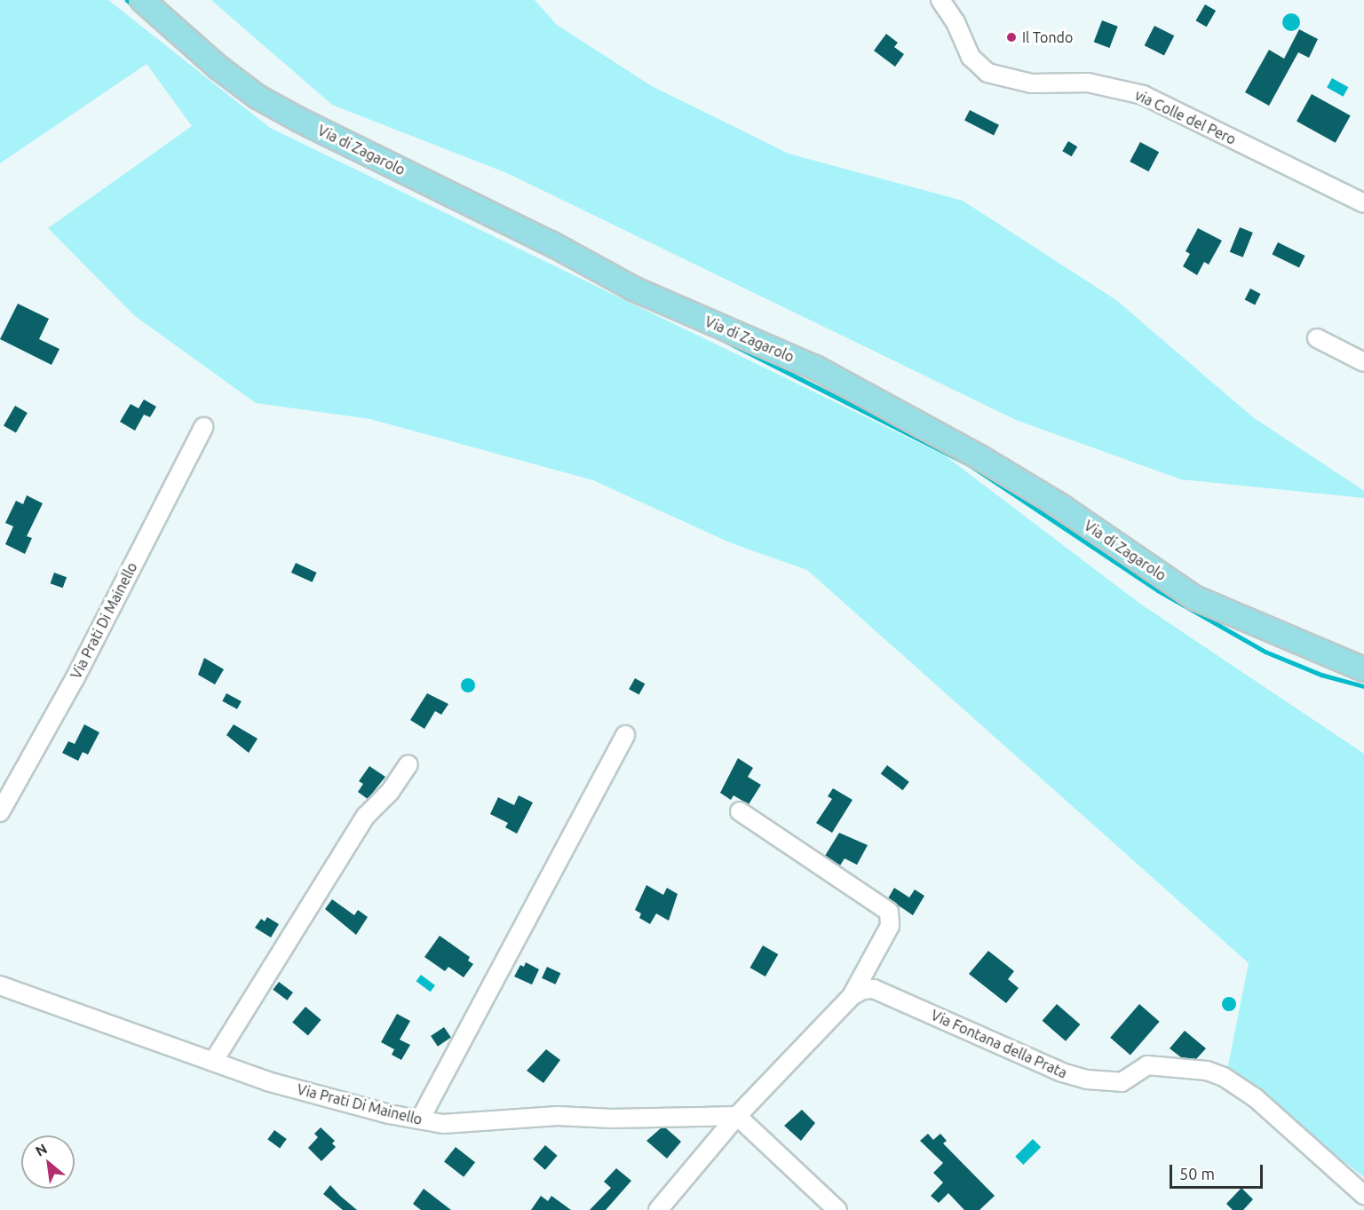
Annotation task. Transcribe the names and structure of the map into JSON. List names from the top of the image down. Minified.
{"streets":{"main road":["Via di Zagarolo"],"street":["via Colle del Pero","Via Prati Di Mainello","Via Fontana della Prata"]},"places":["Il Tondo"],"scale_bar":"50 m","north":"top left"}
